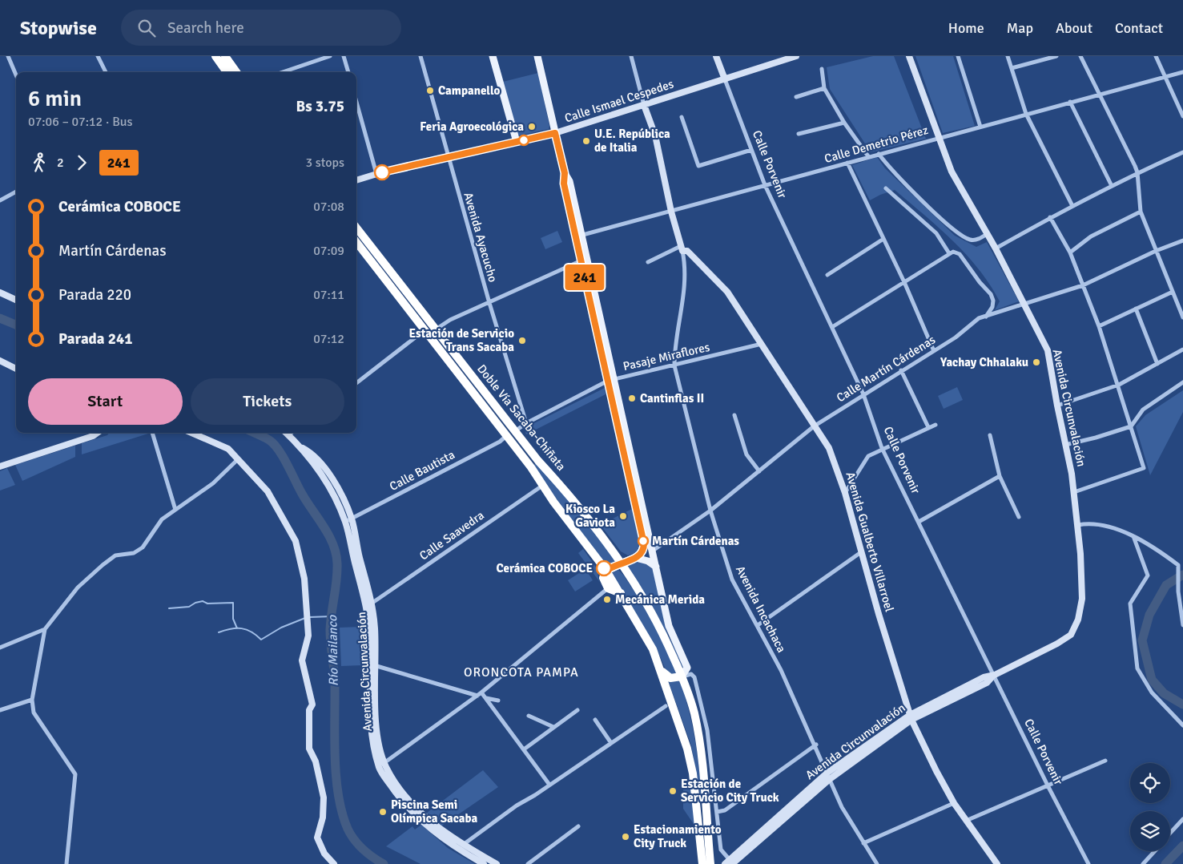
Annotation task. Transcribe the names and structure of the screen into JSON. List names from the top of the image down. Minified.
{"streets":{"highway":["Doble Vía Sacaba-Chiñata"],"main road":["Calle Ismael Cespedes","Calle Porvenir","Avenida Circunvalación","Avenida Gualberto Villarroel"],"street":["Calle Demetrio Pérez","Avenida Ayacucho","Pasaje Miraflores","Calle Martín Cárdenas","Calle Bautista","Calle Saavedra","Avenida Incachaca"]},"crossings":[["Calle Ismael Cespedes","Calle Porvenir"],["Calle Ismael Cespedes","Avenida Ayacucho"],["Calle Demetrio Pérez","Calle Porvenir"],["Calle Demetrio Pérez","Avenida Circunvalación"],["Calle Porvenir","Calle Martín Cárdenas"],["Calle Porvenir","Avenida Circunvalación"],["Avenida Ayacucho","Pasaje Miraflores"],["Pasaje Miraflores","Doble Vía Sacaba-Chiñata"],["Pasaje Miraflores","Avenida Gualberto Villarroel"],["Pasaje Miraflores","Avenida Incachaca"],["Calle Martín Cárdenas","Avenida Circunvalación"],["Calle Martín Cárdenas","Avenida Gualberto Villarroel"],["Calle Martín Cárdenas","Avenida Incachaca"],["Avenida Circunvalación","Calle Bautista"],["Avenida Circunvalación","Calle Saavedra"],["Avenida Circunvalación","Avenida Gualberto Villarroel"],["Avenida Circunvalación","Avenida Incachaca"],["Doble Vía Sacaba-Chiñata","Calle Bautista"],["Doble Vía Sacaba-Chiñata","Calle Saavedra"],["Avenida Gualberto Villarroel","Avenida Incachaca"]],"districts":["ORONCOTA PAMPA"],"water":["Río Mailanco"],"places":["Campanello","Feria Agroecológica","U.E. República de Italia","Estación de Servicio Trans Sacaba","Yachay Chhalaku","Cantinflas II","Kiosco La Gaviota","Martín Cárdenas","Cerámica COBOCE","Mecánica Merida","Estación de Servicio City Truck","Piscina Semi Olímpica Sacaba","Estacionamiento City Truck"],"lines":["bus line 241"],"page":{"header":"Stopwise","search":"Search here","nav":["Home","Map","About","Contact"],"on_map":"241","heading":["6 min","07:06 – 07:12 · Bus","Bs 3.75"],"legs":["2","241","3 stops"],"list":[{"name":"Cerámica COBOCE","value":"07:08"},{"name":"Martín Cárdenas","value":"07:09"},{"name":"Parada 220","value":"07:11"},{"name":"Parada 241","value":"07:12"}],"buttons":["Start","Tickets"]}}
